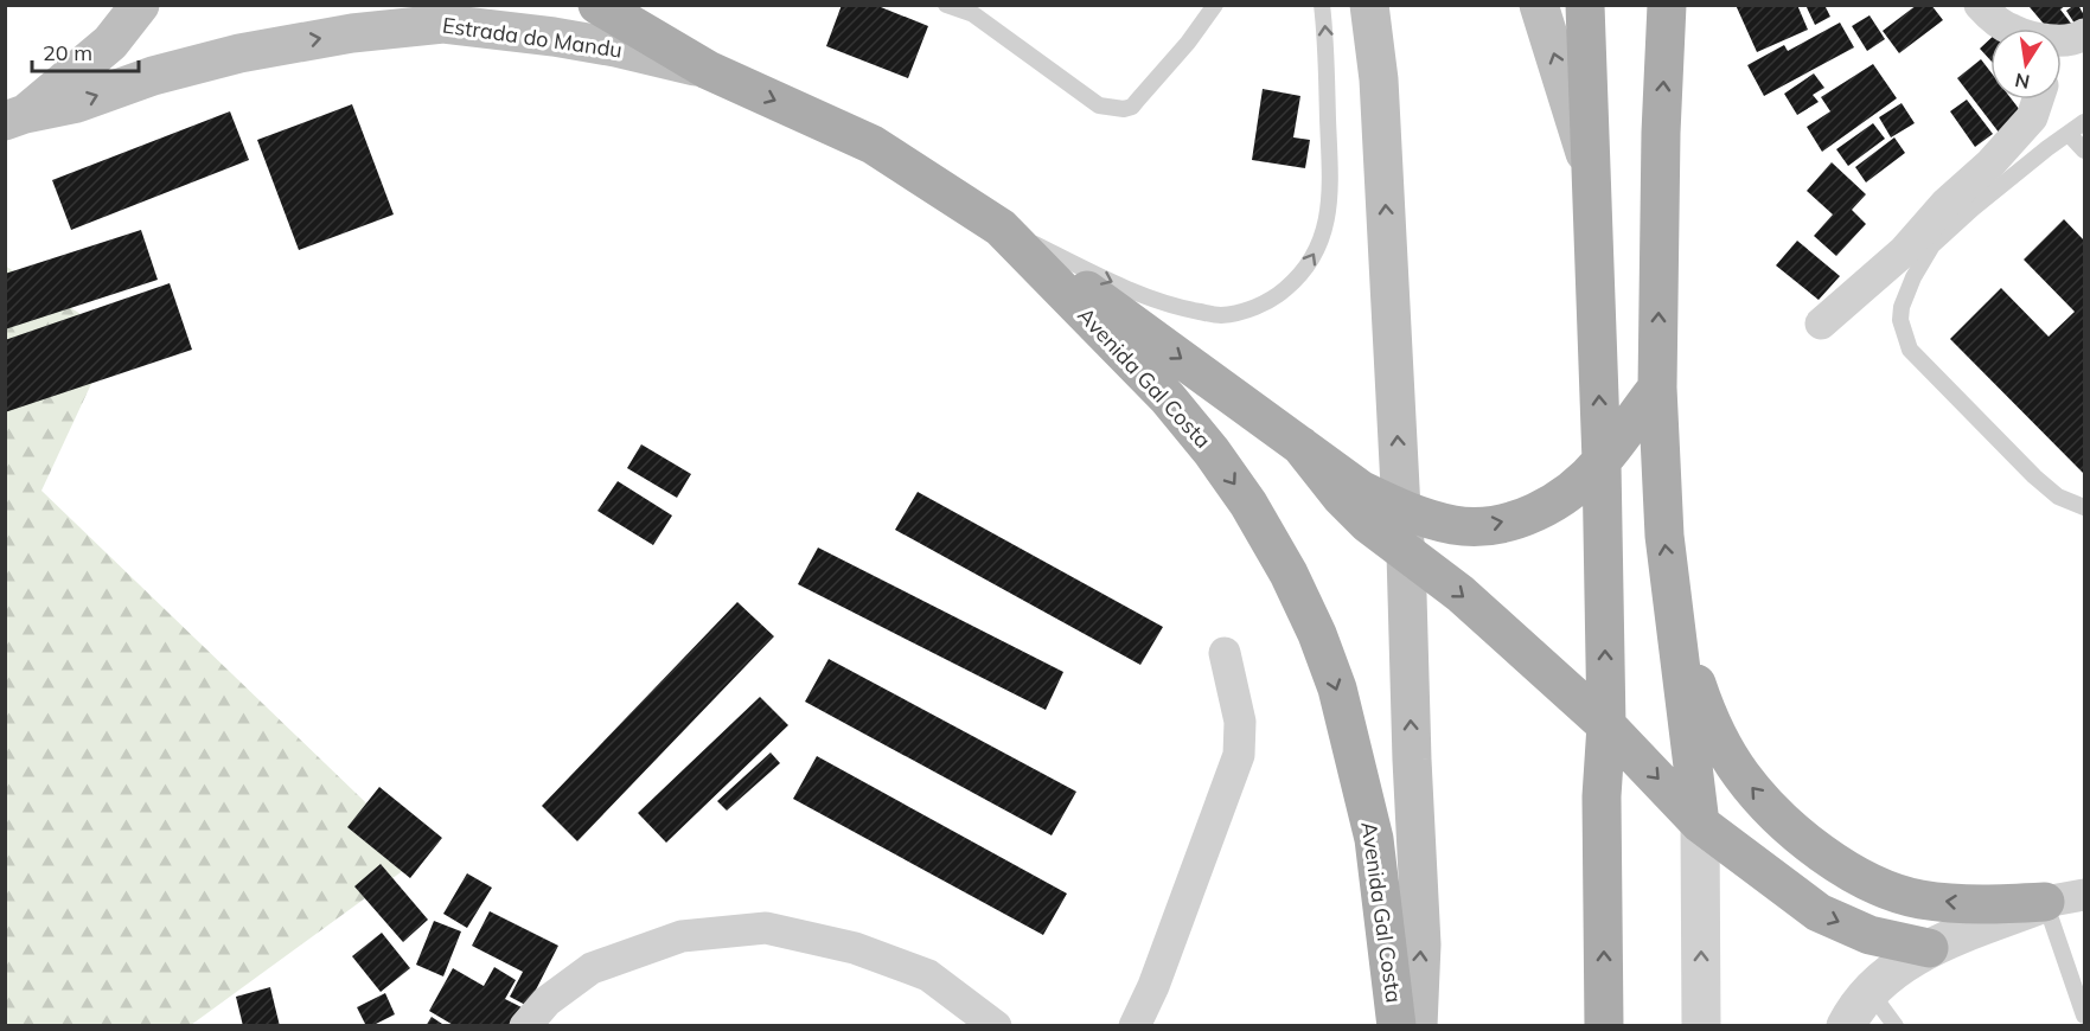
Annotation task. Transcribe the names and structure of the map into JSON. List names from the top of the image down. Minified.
{"streets":{"main road":["Estrada do Mandu","Avenida Gal Costa"]},"crossings":[["Estrada do Mandu","Avenida Gal Costa"]],"one_way":["Estrada do Mandu"],"scale_bar":"20 m","north":"bottom"}
